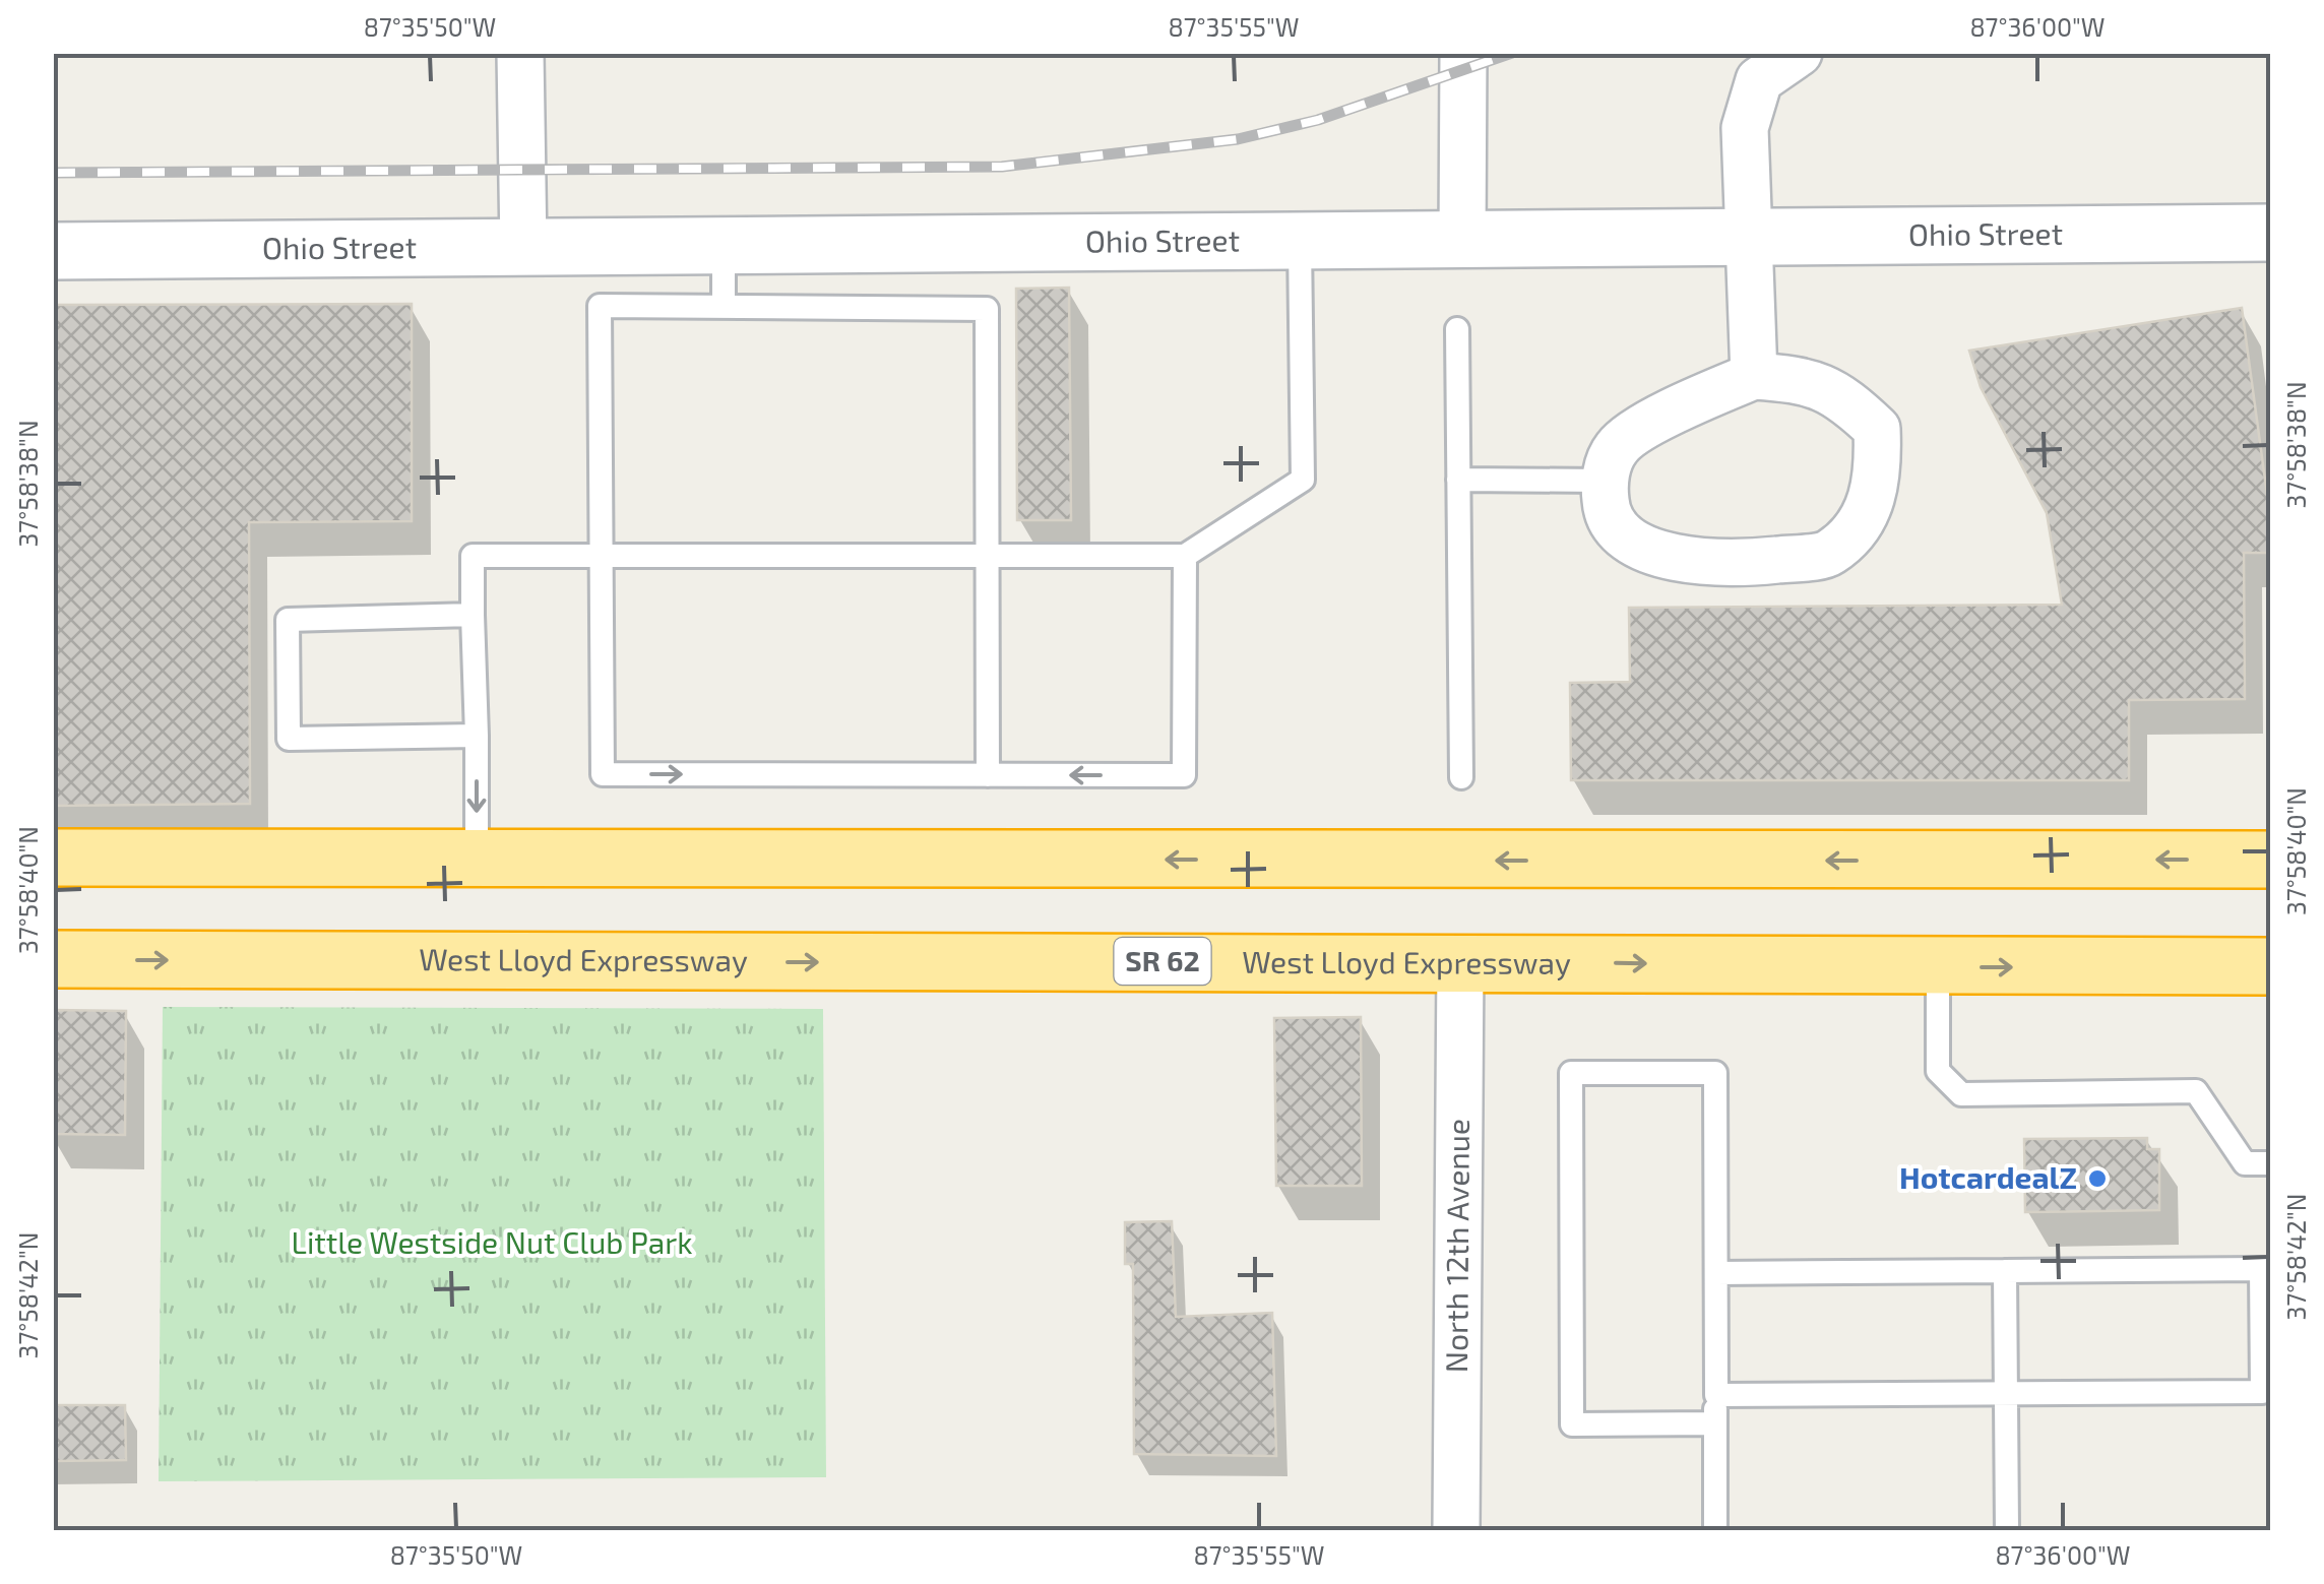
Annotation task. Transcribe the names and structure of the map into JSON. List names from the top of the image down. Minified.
{"streets":{"highway":["SR 62","West Lloyd Expressway"],"street":["Ohio Street","North 12th Avenue"]},"crossings":[["West Lloyd Expressway","North 12th Avenue"]],"parks":["Little Westside Nut Club Park"],"places":["HotcardealZ"],"coordinates":["87°35'50\"W","87°35'55\"W","87°36'00\"W","37°58'38\"N","37°58'40\"N","37°58'42\"N"]}
